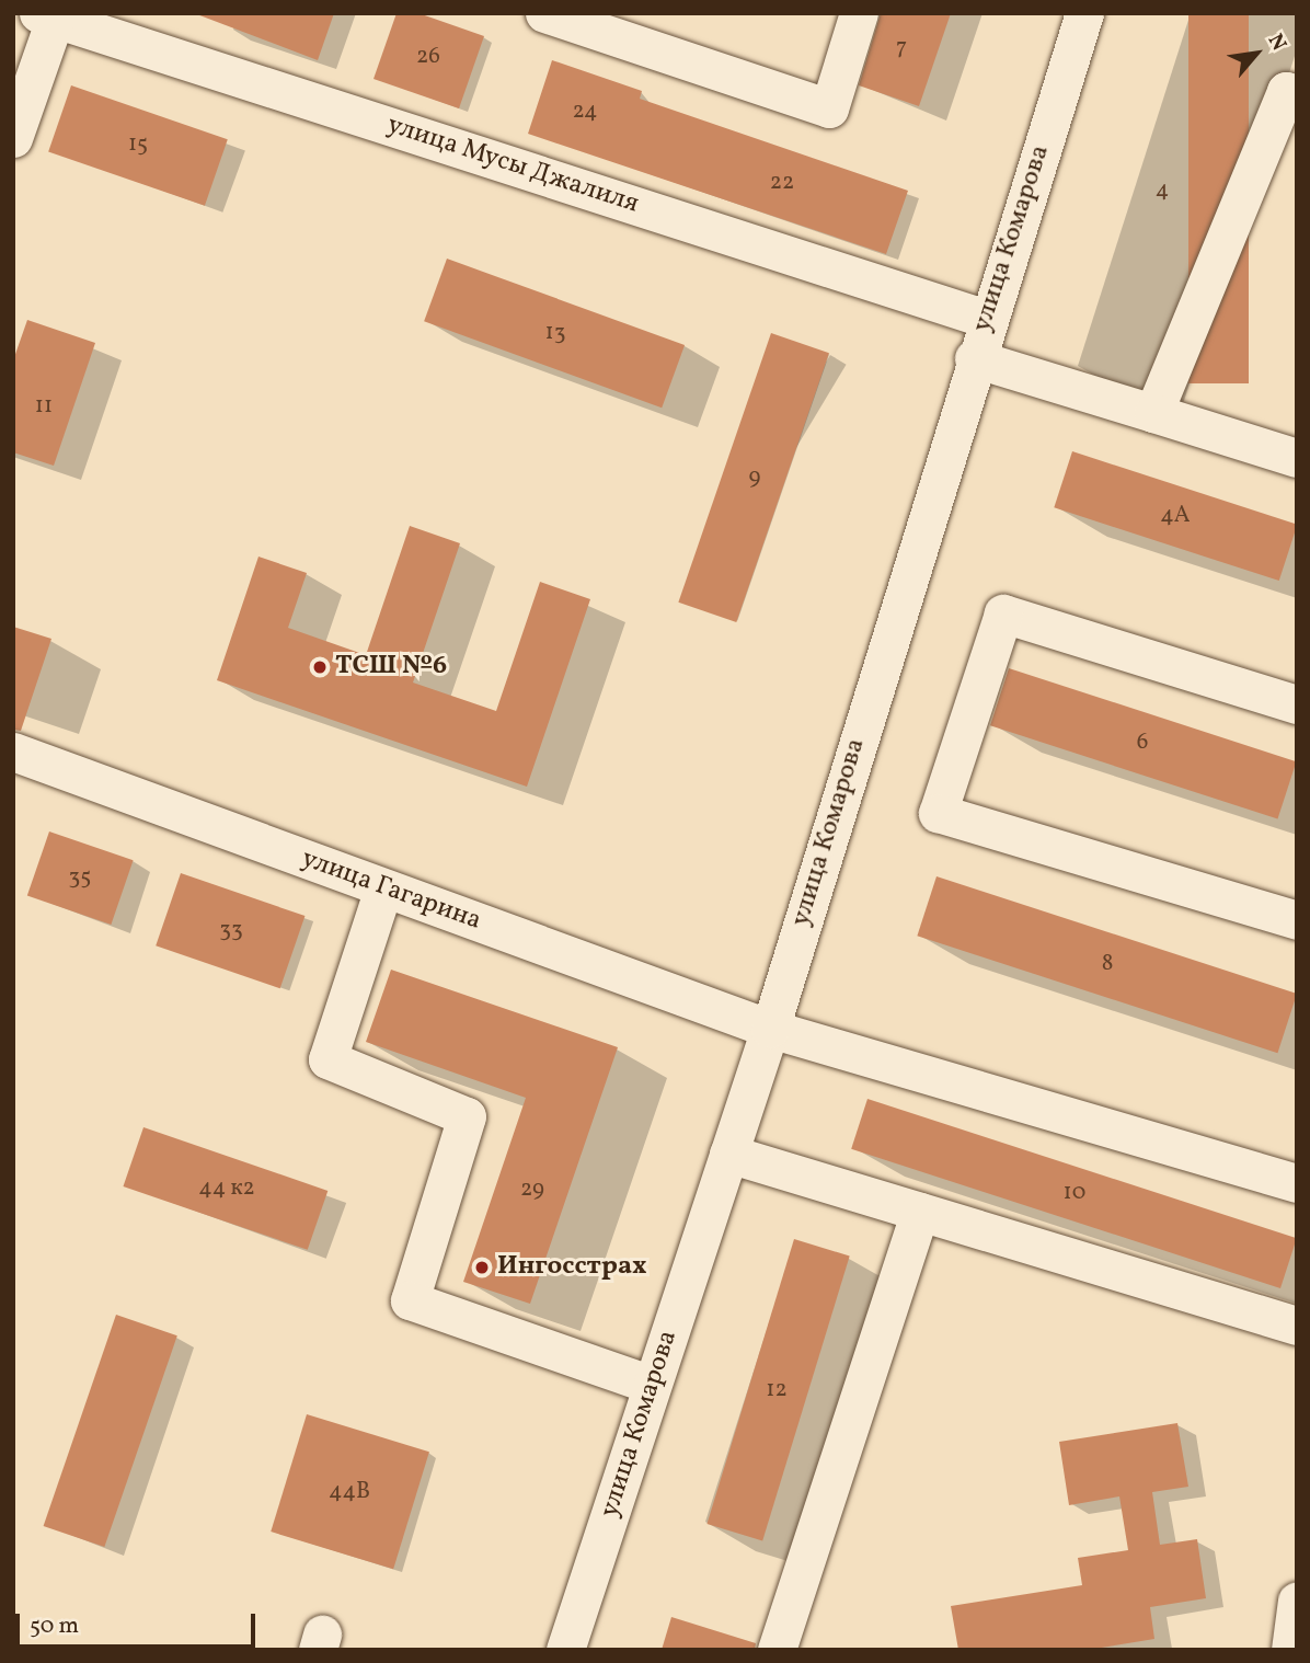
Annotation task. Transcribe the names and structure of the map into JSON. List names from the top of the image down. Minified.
{"streets":{"street":["улица Мусы Джалиля","улица Комарова","улица Гагарина"]},"crossings":[["улица Мусы Джалиля","улица Комарова"],["улица Комарова","улица Гагарина"]],"places":["ТСШ №6","Ингосстрах"],"house_numbers":["7","26","24","15","22","4","13","11","9","4А","6","35","33","8","44 к2","29","10","12","44В"],"scale_bar":"50 m","north":"top right"}
